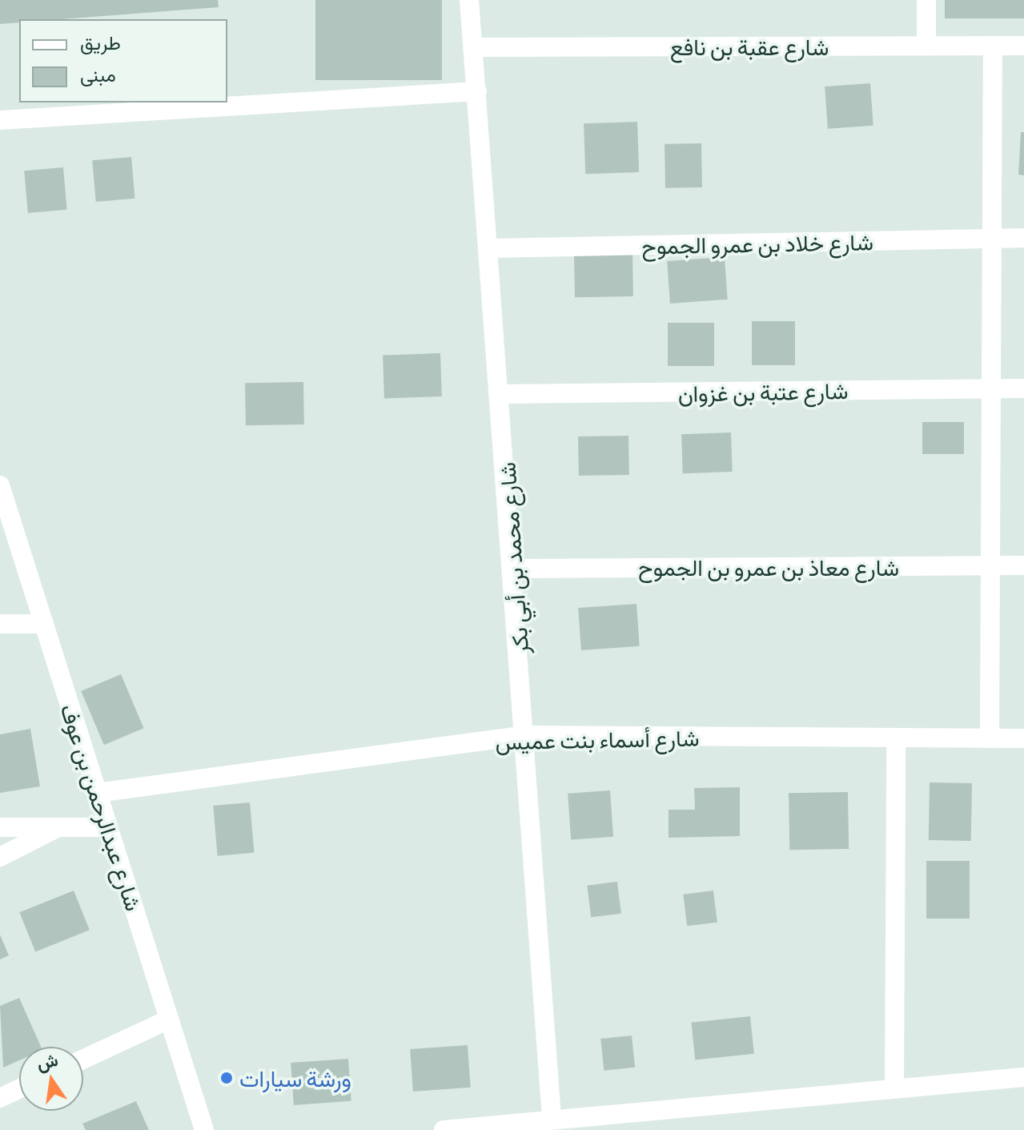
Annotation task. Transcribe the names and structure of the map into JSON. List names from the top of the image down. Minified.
{"streets":{"street":["شارع عقبة بن نافع","شارع خلاد بن عمرو الجموح","شارع عتبة بن غزوان","شارع محمد بن أبي بكر","شارع معاذ بن عمرو بن الجموح","شارع أسماء بنت عميس","شارع عبدالرحمن بن عوف"]},"crossings":[["شارع عقبة بن نافع","شارع محمد بن أبي بكر"],["شارع خلاد بن عمرو الجموح","شارع محمد بن أبي بكر"],["شارع عتبة بن غزوان","شارع محمد بن أبي بكر"],["شارع محمد بن أبي بكر","شارع معاذ بن عمرو بن الجموح"],["شارع محمد بن أبي بكر","شارع أسماء بنت عميس"],["شارع أسماء بنت عميس","شارع عبدالرحمن بن عوف"]],"places":["ورشة سيارات"],"legend":["طريق","مبنى"],"north":"top"}
